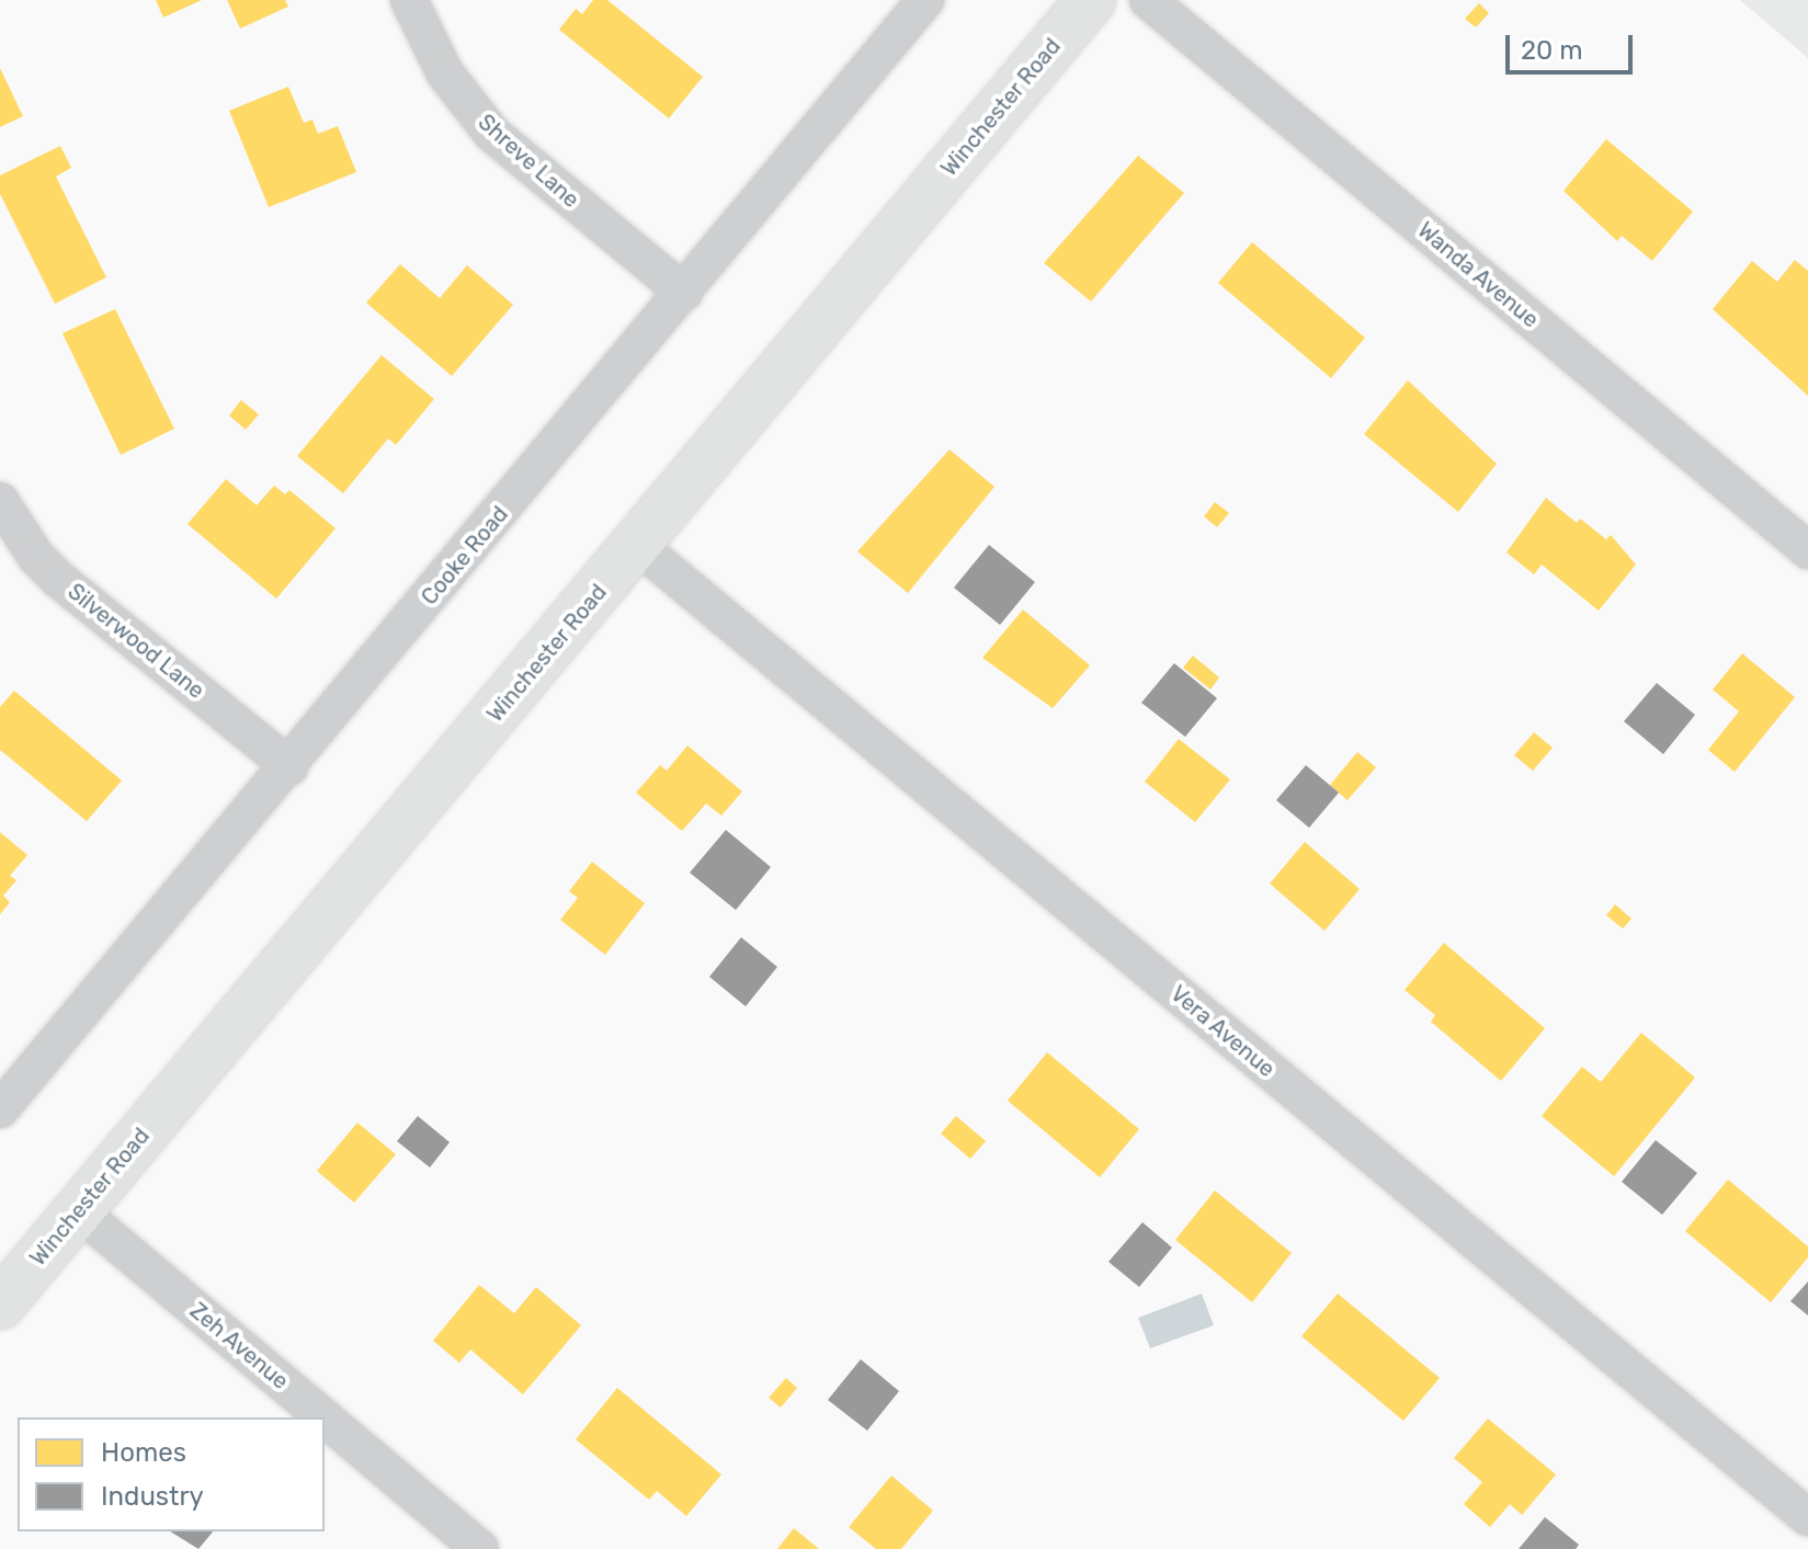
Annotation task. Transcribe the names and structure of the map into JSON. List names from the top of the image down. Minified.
{"streets":{"main road":["Winchester Road"],"street":["Shreve Lane","Wanda Avenue","Cooke Road","Silverwood Lane","Vera Avenue","Zeh Avenue"]},"crossings":[["Winchester Road","Vera Avenue"],["Winchester Road","Zeh Avenue"],["Shreve Lane","Cooke Road"],["Cooke Road","Silverwood Lane"]],"legend":["Homes","Industry"],"scale_bar":"20 m"}
